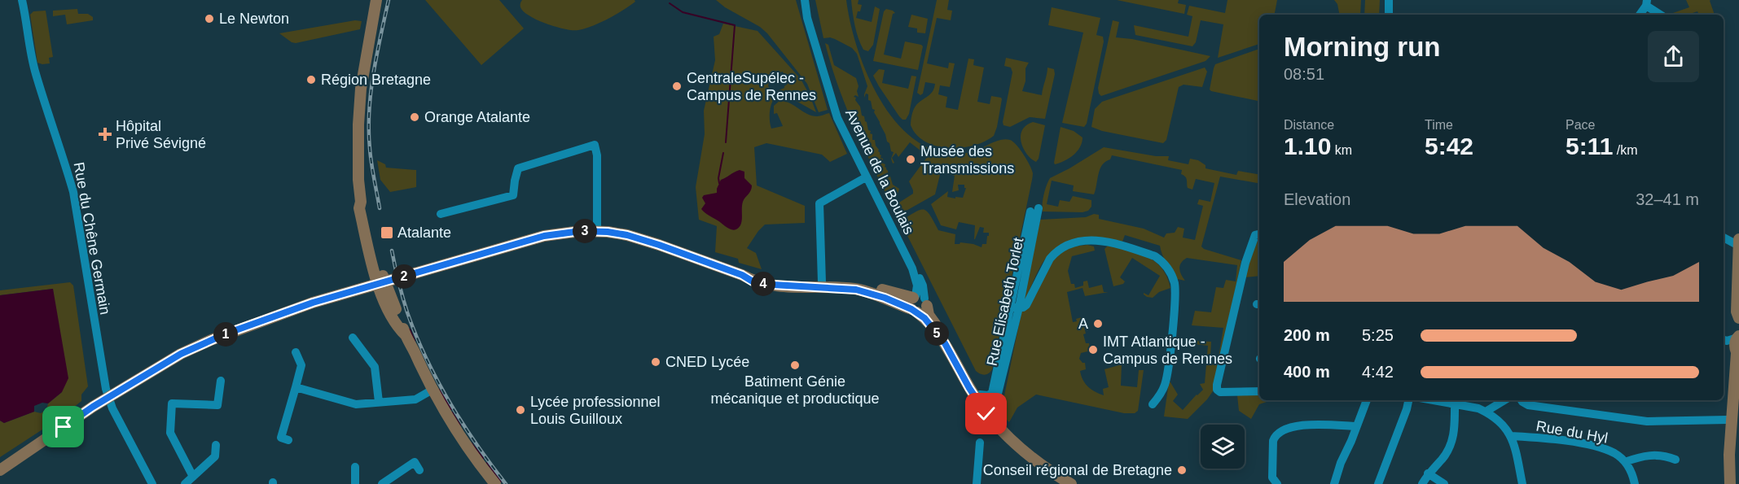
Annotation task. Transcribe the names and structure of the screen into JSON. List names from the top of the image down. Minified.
{"streets":{"street":["Avenue de la Boulais","Rue du Chêne Germain","Rue Elisabeth Torlet","Rue du Hyl"]},"places":{"other":["Le Newton","Région Bretagne","CentraleSupélec - Campus de Rennes","Orange Atalante","Musée des Transmissions","A","IMT Atlantique - Campus de Rennes","CNED Lycée","Batiment Génie mécanique et productique","Lycée professionnel Louis Guilloux","Conseil régional de Bretagne"],"health":["Hôpital Privé Sévigné"],"transit":["Atalante"]},"page":{"heading":["Morning run","08:51"],"stats":[["Distance","1.10 km"],["Time","5:42"],["Pace","5:11 /km"]],"chart":["Elevation","32–41 m"],"pins":["3","2","4","5","1"],"list":[{"name":"200 m","note":"5:25"},{"name":"400 m","note":"4:42"}]}}
